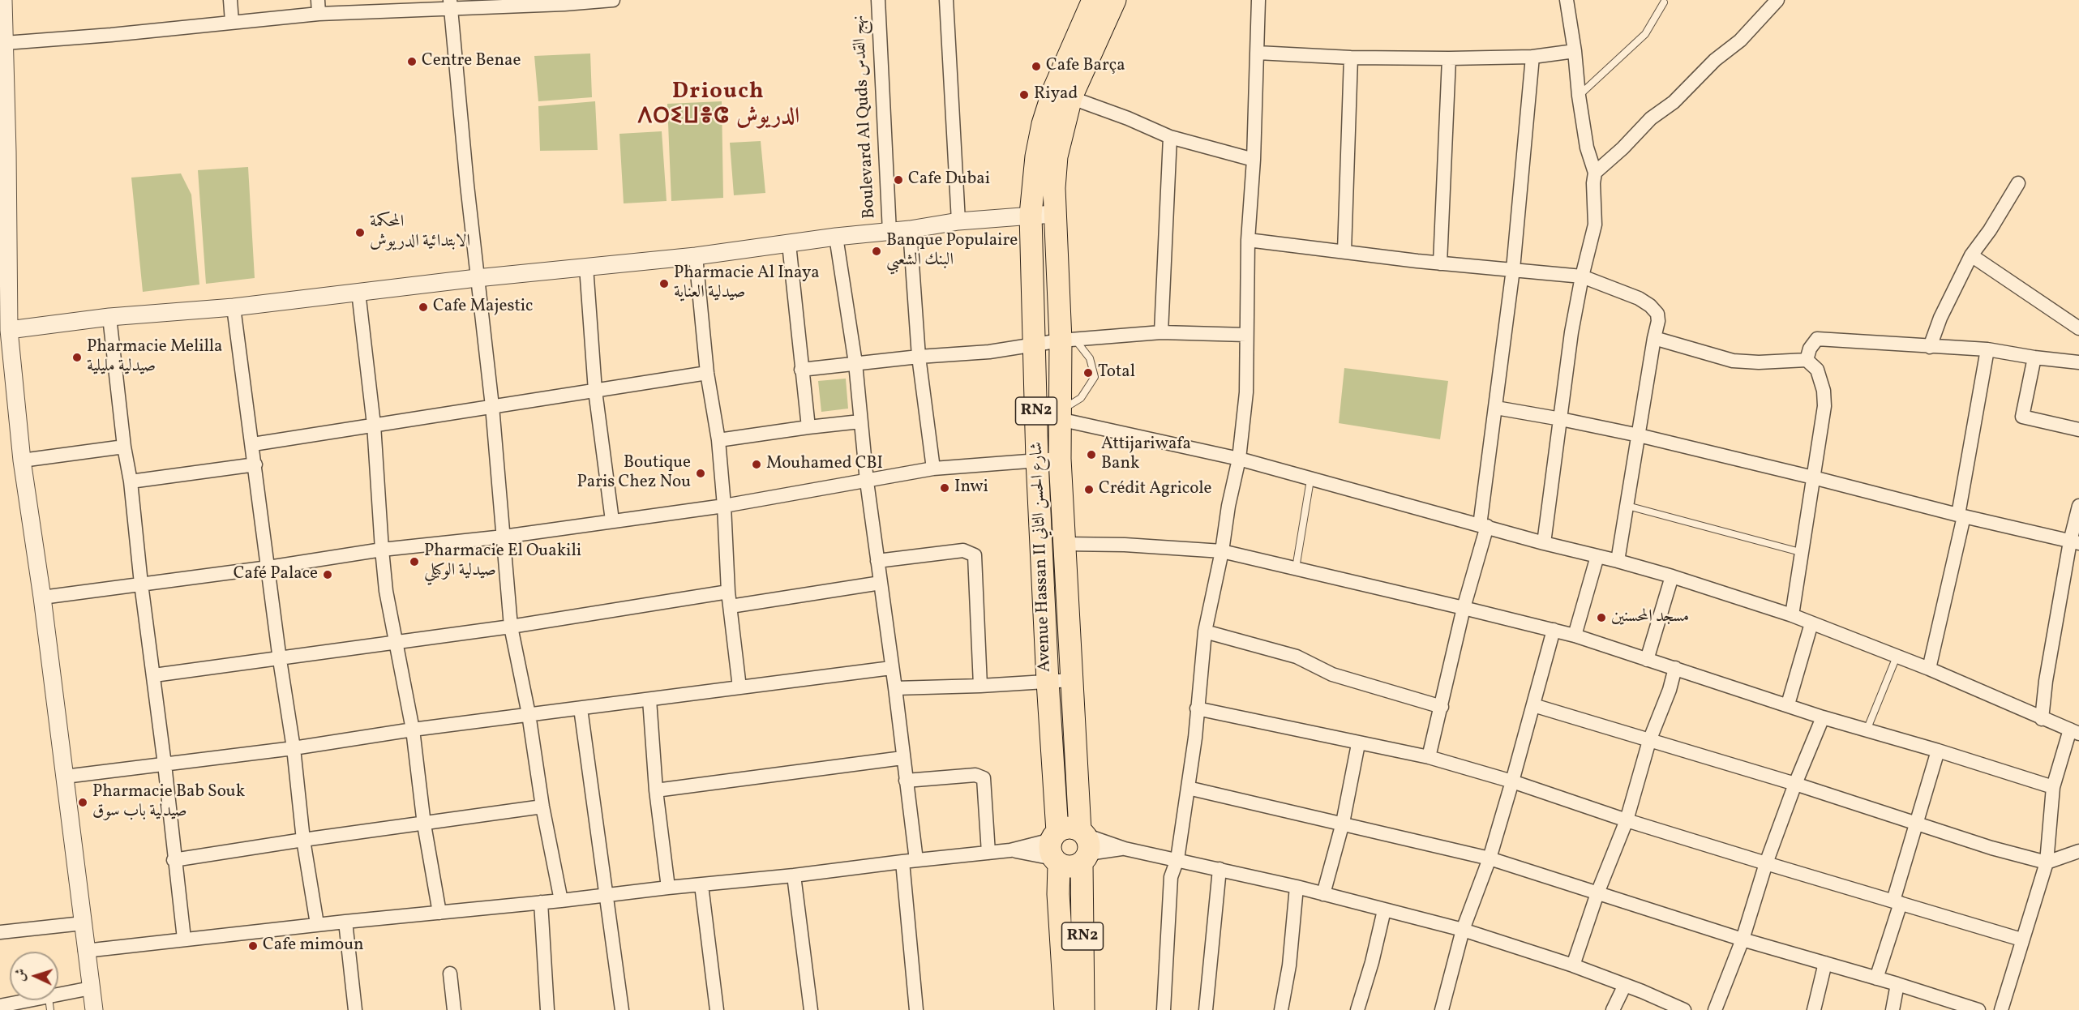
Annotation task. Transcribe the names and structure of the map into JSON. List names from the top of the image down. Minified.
{"streets":{"main road":["RN2","Avenue Hassan II شارع الحسن الثاني"],"street":["Boulevard Al Quds نهج القدس"]},"districts":["Driouch ⴷⵔⵉⵡⴻⵛ الدريوش"],"places":["Centre Benae","Cafe Barça","Riyad","Cafe Dubai","المحكمة الابتدائية الدريوش","Banque Populaire البنك الشعبي","Pharmacie Al Inaya صيدلية العناية","Cafe Majestic","Pharmacie Melilla صيدلية مليلية","Total","Attijariwafa Bank","Mouhamed CBI","Boutique Paris Chez Nou","Inwi","Crédit Agricole","Pharmacie El Ouakili صيدلية الوكيلي","Café Palace","مسجد المحسنين","Pharmacie Bab Souk صيدلية باب سوق","Cafe mimoun"],"north":"left"}
